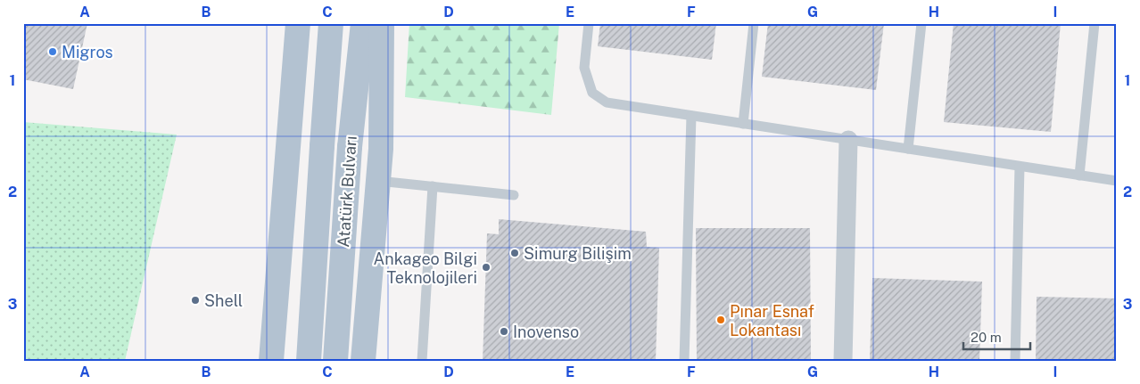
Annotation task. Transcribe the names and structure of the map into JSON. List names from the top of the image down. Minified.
{"streets":{"main road":["Atatürk Bulvarı"]},"places":["Migros","Simurg Bilişim","Ankageo Bilgi Teknolojileri","Shell","Pınar Esnaf Lokantası","Inovenso"],"scale_bar":"20 m","grid":{"columns":["A","B","C","D","E","F","G","H","I"],"rows":["1","2","3"]}}
